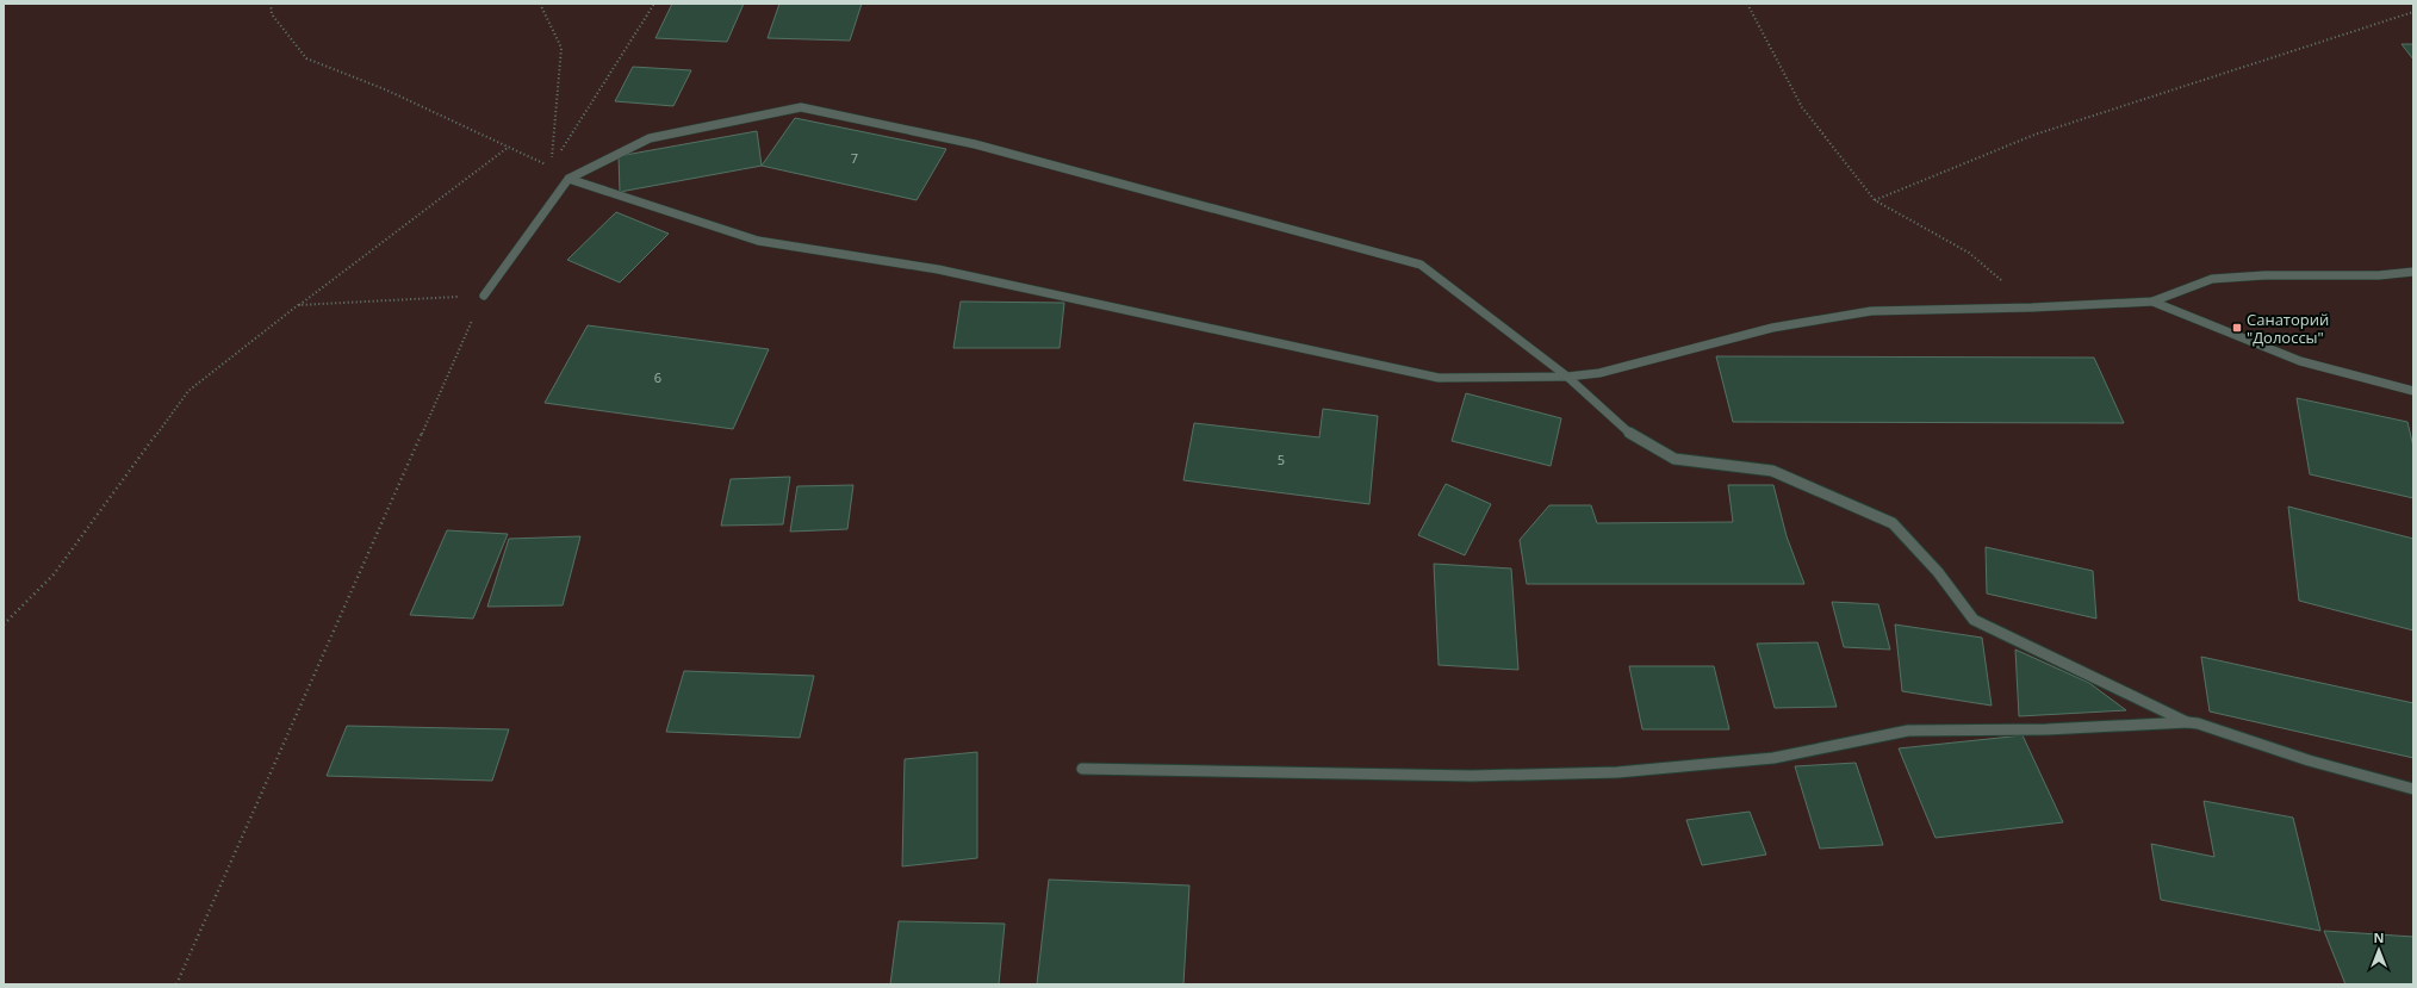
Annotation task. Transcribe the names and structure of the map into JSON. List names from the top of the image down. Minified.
{"places":{"transit":["Санаторий \"Долоссы\""]},"house_numbers":["7","6","5"],"north":"top"}
